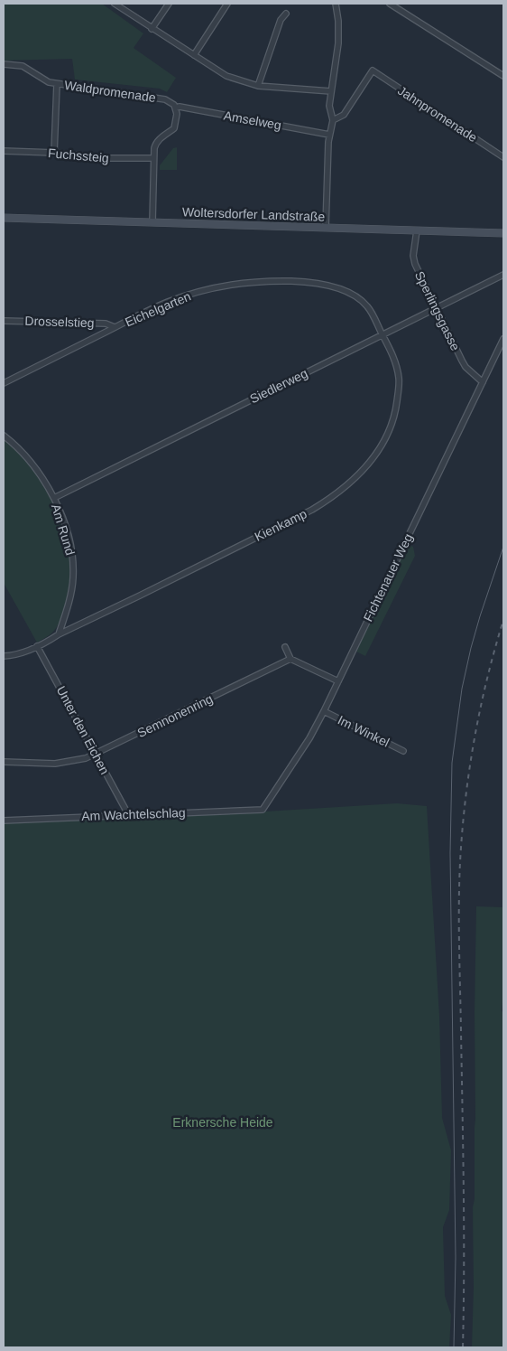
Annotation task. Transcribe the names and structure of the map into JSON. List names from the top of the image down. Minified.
{"streets":{"main road":["Woltersdorfer Landstraße"],"street":["Waldpromenade","Jahnpromenade","Amselweg","Fuchssteig","Eichelgarten","Sperlingsgasse","Drosselstieg","Siedlerweg","Kienkamp","Am Rund","Fichtenauer Weg","Semnonenring","Unter den Eichen","Im Winkel","Am Wachtelschlag"]},"crossings":[["Waldpromenade","Amselweg"],["Woltersdorfer Landstraße","Sperlingsgasse"],["Eichelgarten","Drosselstieg"],["Eichelgarten","Siedlerweg"],["Eichelgarten","Kienkamp"],["Sperlingsgasse","Siedlerweg"],["Sperlingsgasse","Fichtenauer Weg"],["Siedlerweg","Kienkamp"],["Siedlerweg","Am Rund"],["Kienkamp","Am Rund"],["Fichtenauer Weg","Im Winkel"],["Fichtenauer Weg","Am Wachtelschlag"],["Semnonenring","Unter den Eichen"],["Unter den Eichen","Am Wachtelschlag"]],"parks":["Erknersche Heide"]}
